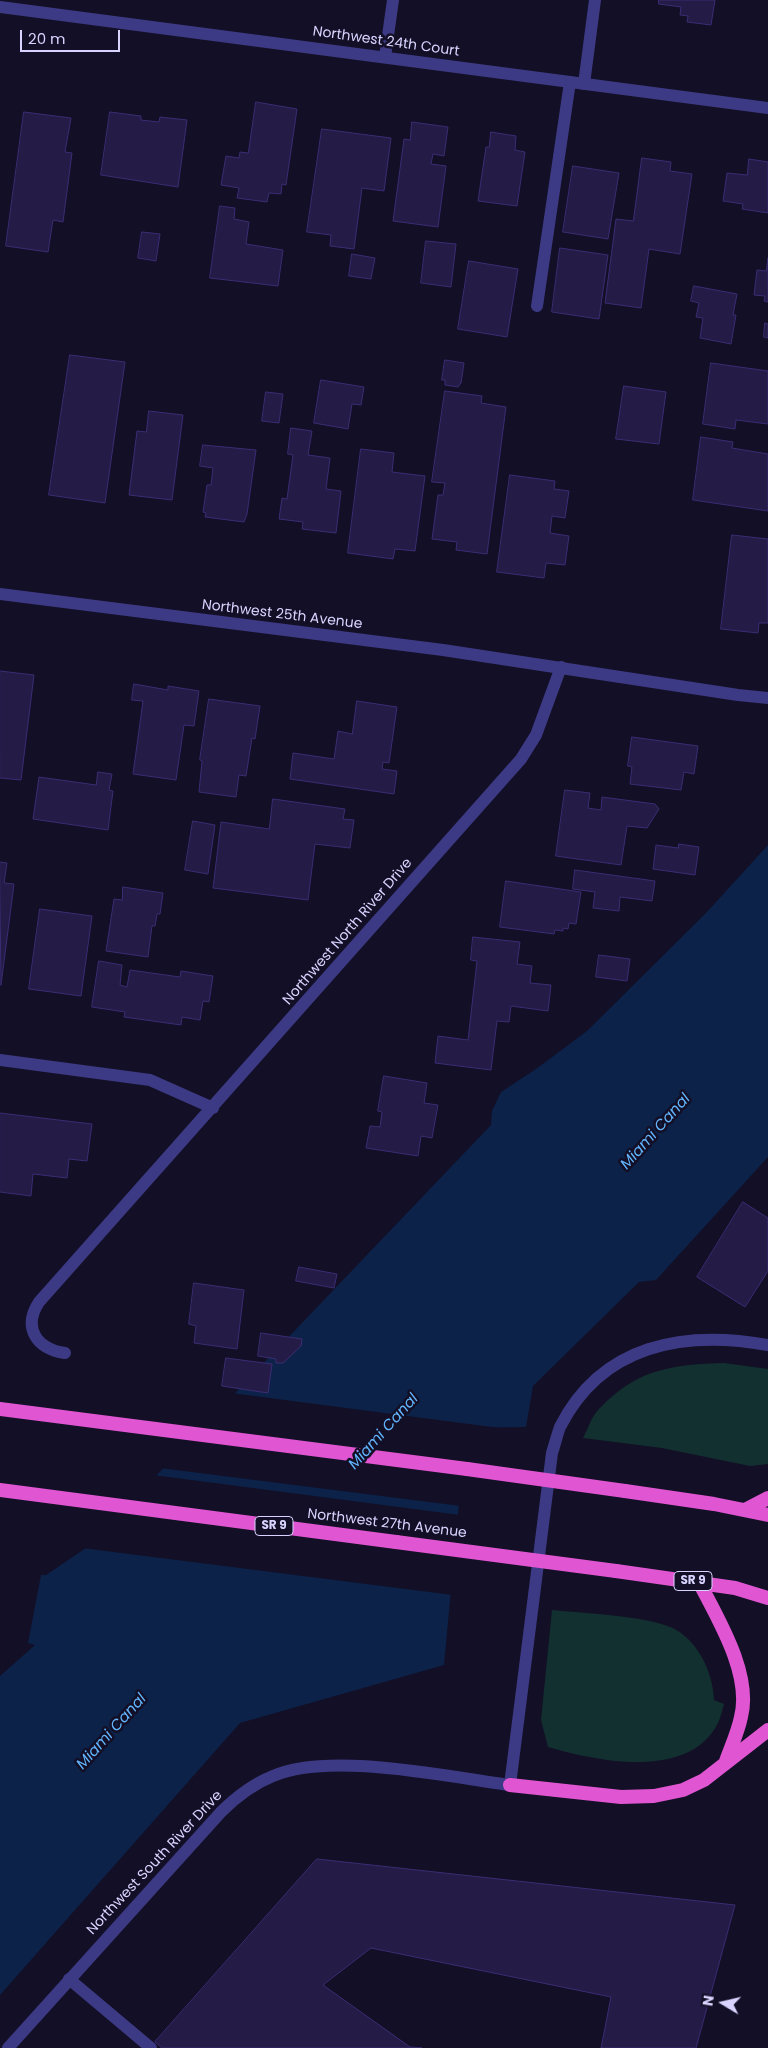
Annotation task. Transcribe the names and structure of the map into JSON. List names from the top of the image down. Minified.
{"streets":{"highway":["Northwest 27th Avenue","SR 9"],"street":["Northwest 24th Court","Northwest 25th Avenue","Northwest North River Drive","Northwest South River Drive"]},"crossings":[["Northwest 25th Avenue","Northwest North River Drive"]],"water":["Miami Canal"],"scale_bar":"20 m","north":"left"}
